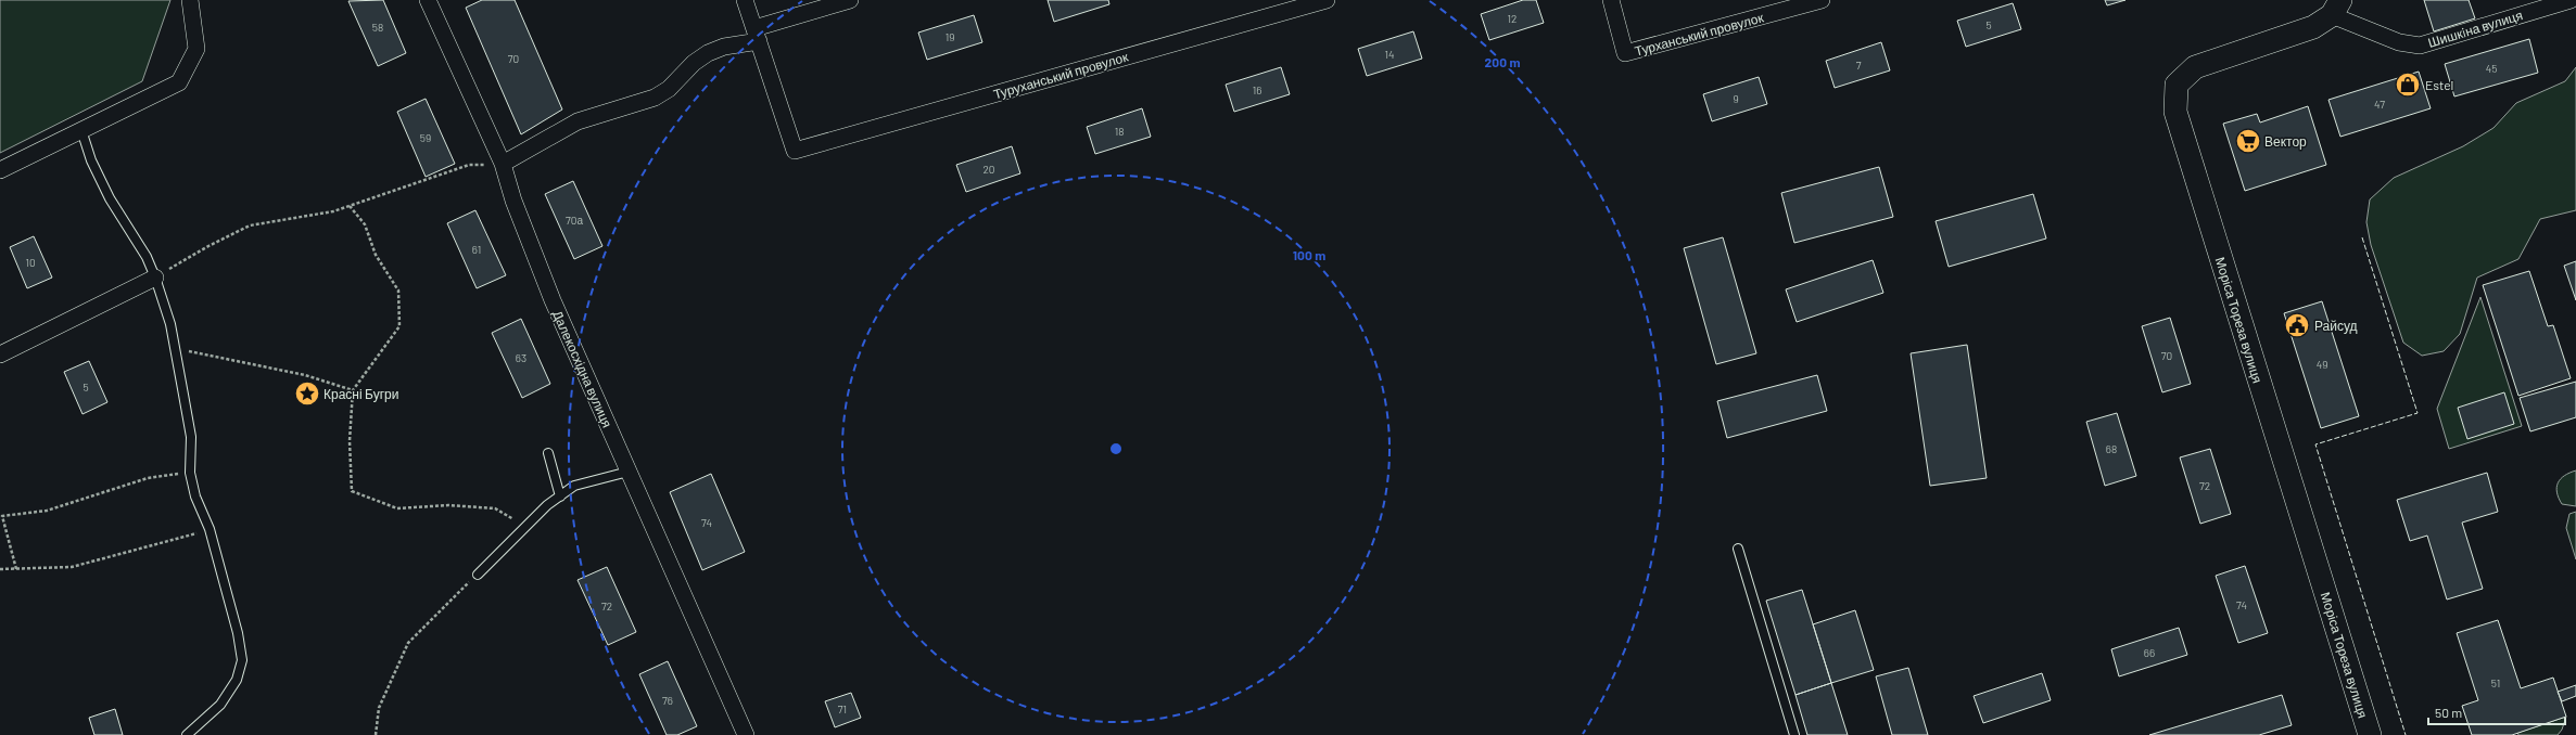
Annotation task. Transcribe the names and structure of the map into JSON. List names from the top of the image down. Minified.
{"streets":{"street":["Шишкiна вулиця","Турханський провулок","Туруханський провулок","Моріса Тореза вулиця","Далекосхідна вулиця"]},"crossings":[["Шишкiна вулиця","Моріса Тореза вулиця"]],"places":{"shop":["Estel"],"supermarket":["Вектор"],"public building":["Райсуд"],"place":["Красні Бугри"]},"house_numbers":["12","5","58","19","14","70","7","45","16","9","47","18","59","20","70а","61","10","70","63","49","5","68","72","74","74","72","66","51","76","71"],"scale_bar":"50 m","rings":["200 m","100 m"]}
